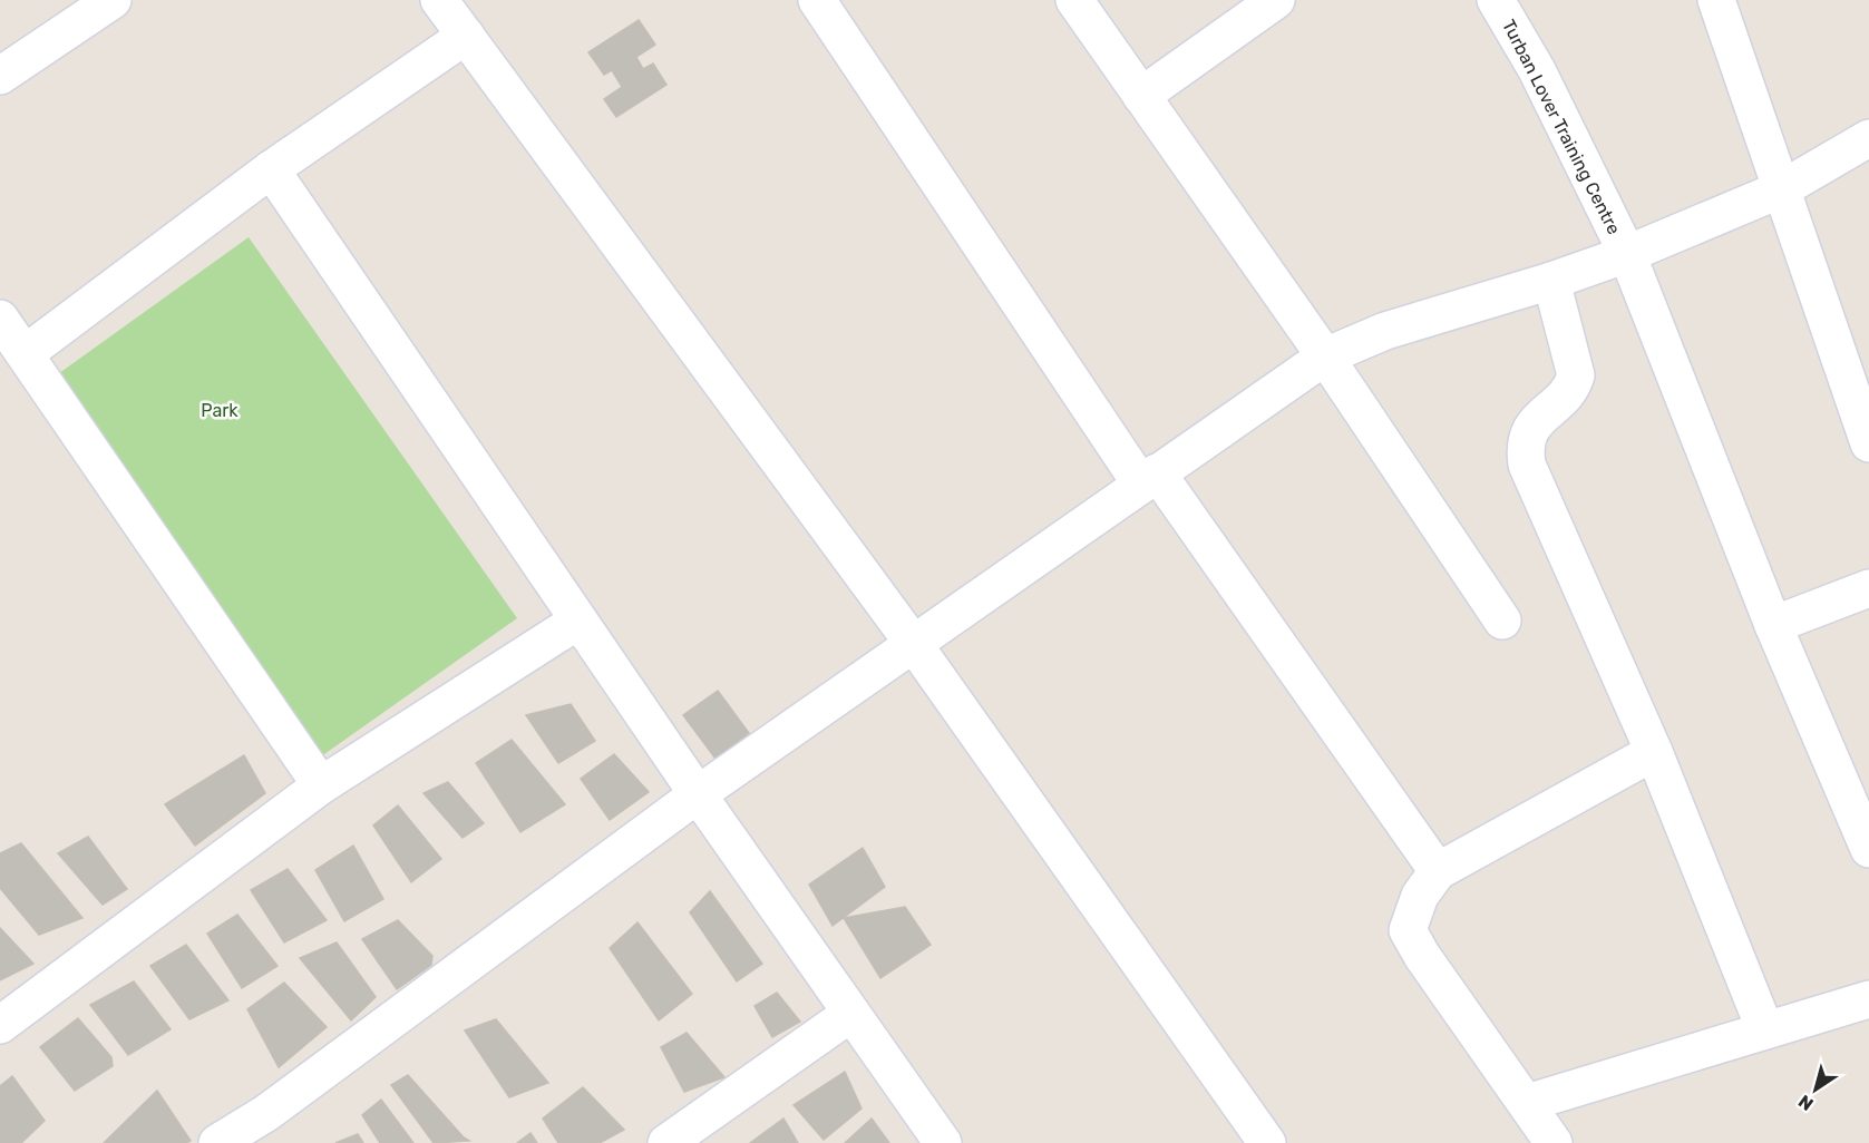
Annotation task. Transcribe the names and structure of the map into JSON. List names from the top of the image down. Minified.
{"streets":{"street":["Turban Lover Training Centre"]},"parks":["Park"],"north":"bottom left"}
